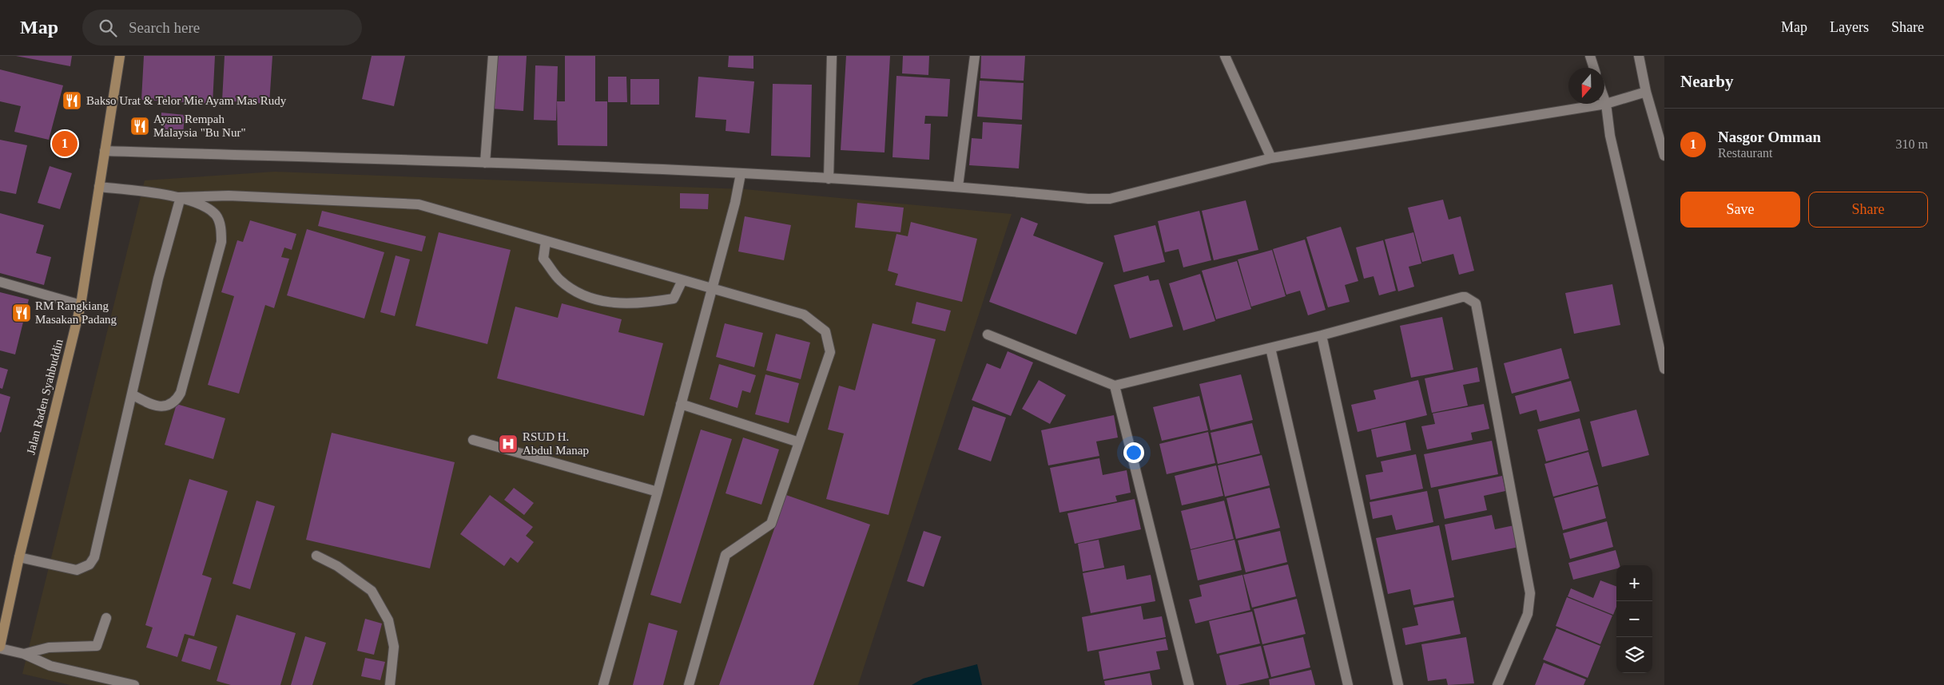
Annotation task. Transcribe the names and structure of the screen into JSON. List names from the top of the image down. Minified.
{"streets":{"main road":["Jalan Raden Syahbuddin"]},"places":{"restaurant":["Bakso Urat & Telor Mie Ayam Mas Rudy","Ayam Rempah Malaysia \"Bu Nur\"","RM Rangkiang Masakan Padang"],"hospital":["RSUD H. Abdul Manap"]},"north":"bottom","page":{"header":"Map","search":"Search here","nav":["Map","Layers","Share"],"heading":"Nearby","list":[{"mark":"1","name":"Nasgor Omman","note":"Restaurant","value":"310 m"}],"pins":"1","buttons":["Save","Share"],"map_buttons":["+","−"]}}
